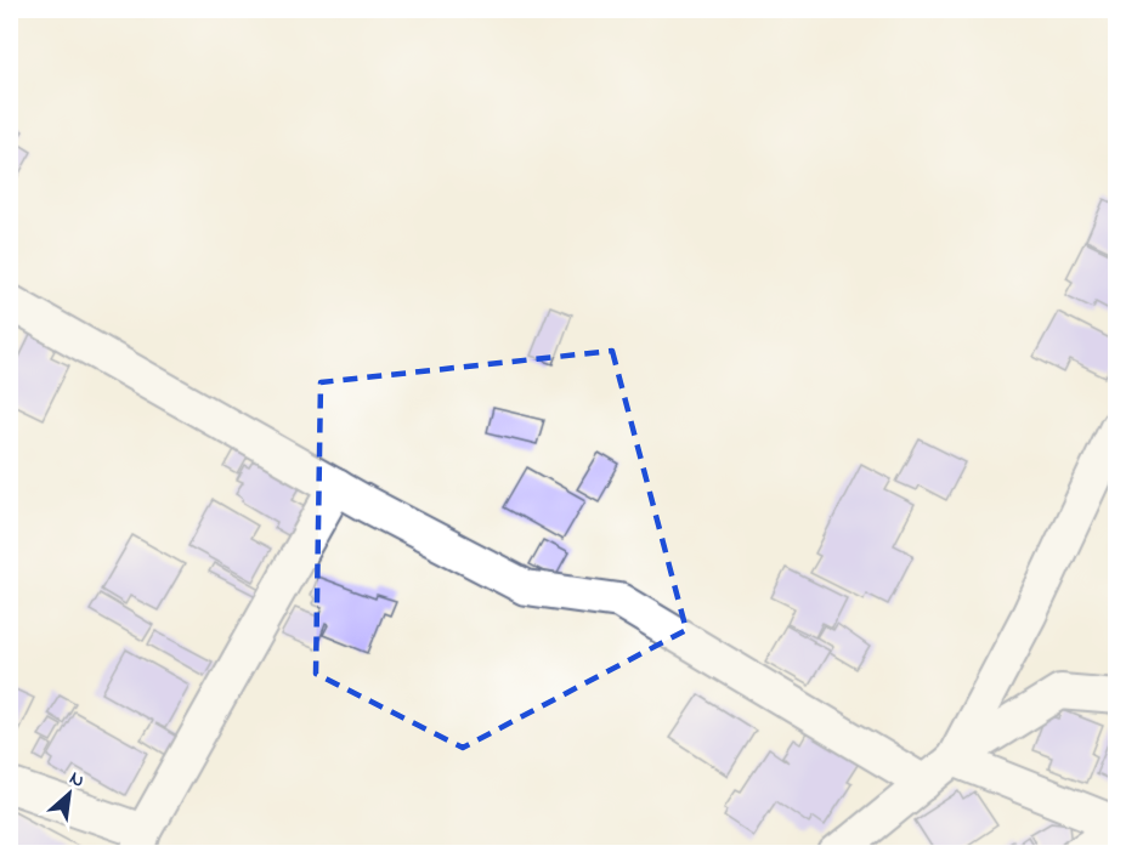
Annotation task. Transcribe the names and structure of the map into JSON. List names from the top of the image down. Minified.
{"north":"top right"}
